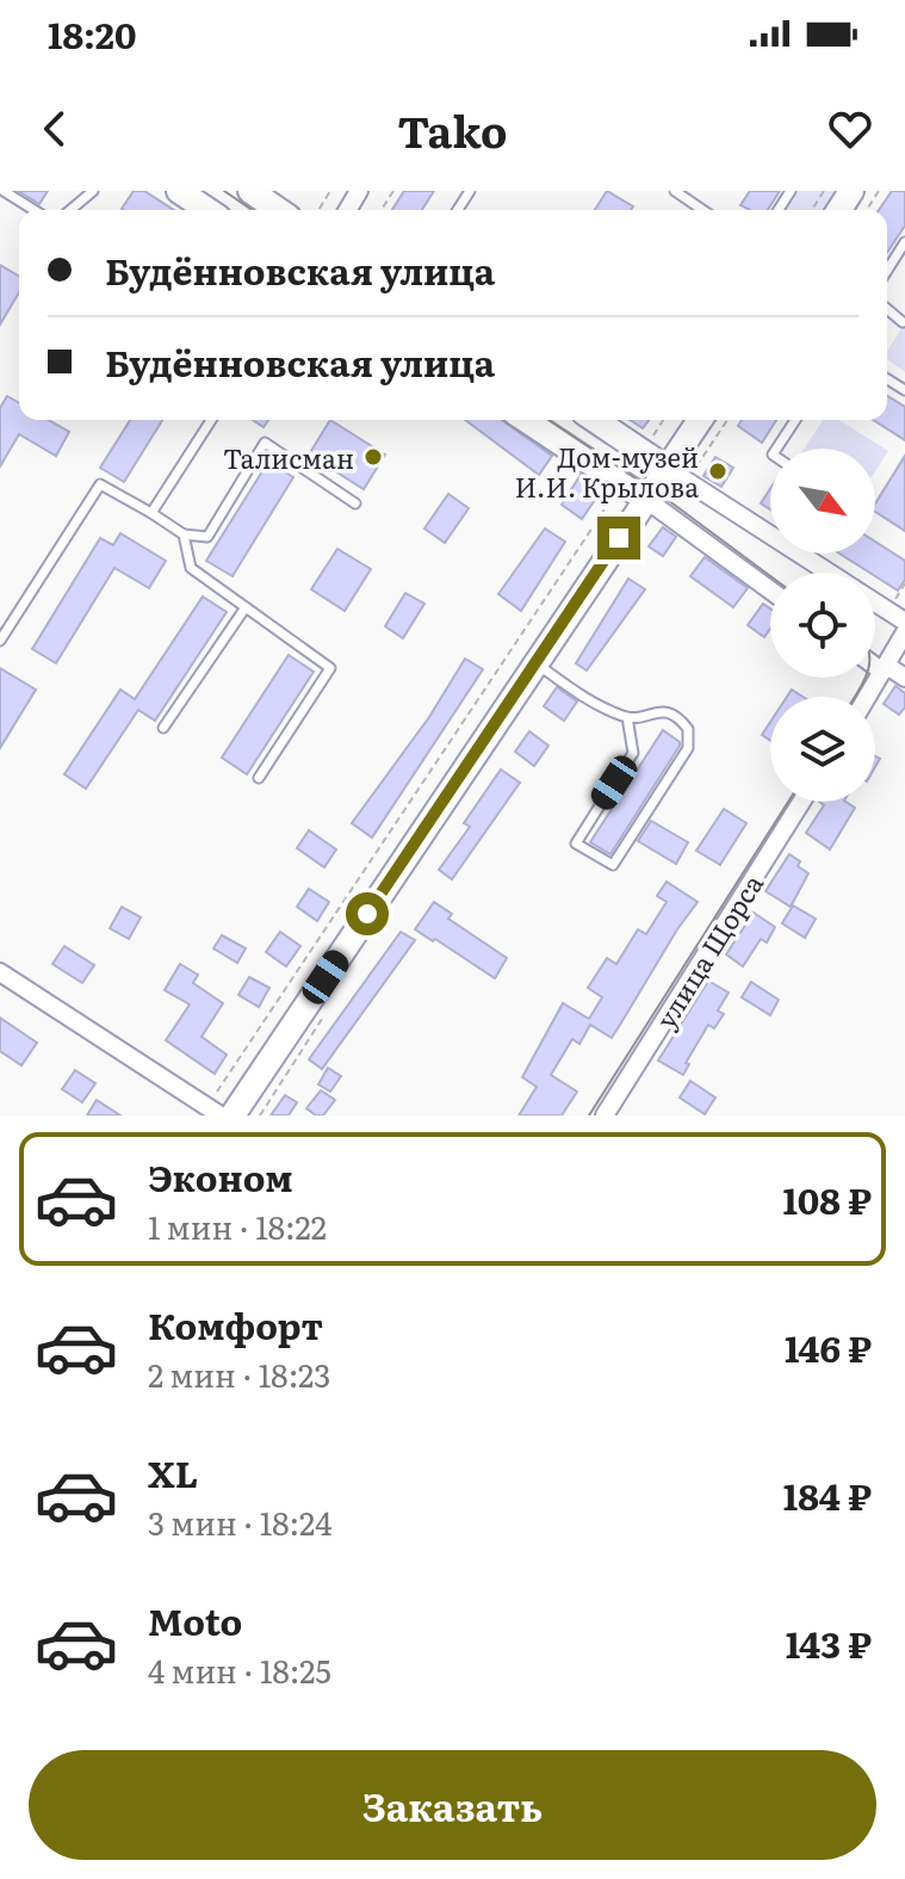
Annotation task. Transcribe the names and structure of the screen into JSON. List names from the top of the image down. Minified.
{"streets":{"street":["улица Щорса"]},"places":["Талисман","Дом-музей И.И. Крылова"],"north":"bottom right","page":{"status":"18:20","header":"Tako","banner":["Будённовская улица","Будённовская улица"],"list":[{"name":"Эконом","note":"1 мин · 18:22","value":"108 ₽"},{"name":"Комфорт","note":"2 мин · 18:23","value":"146 ₽"},{"name":"XL","note":"3 мин · 18:24","value":"184 ₽"},{"name":"Moto","note":"4 мин · 18:25","value":"143 ₽"}],"buttons":"Заказать"}}
